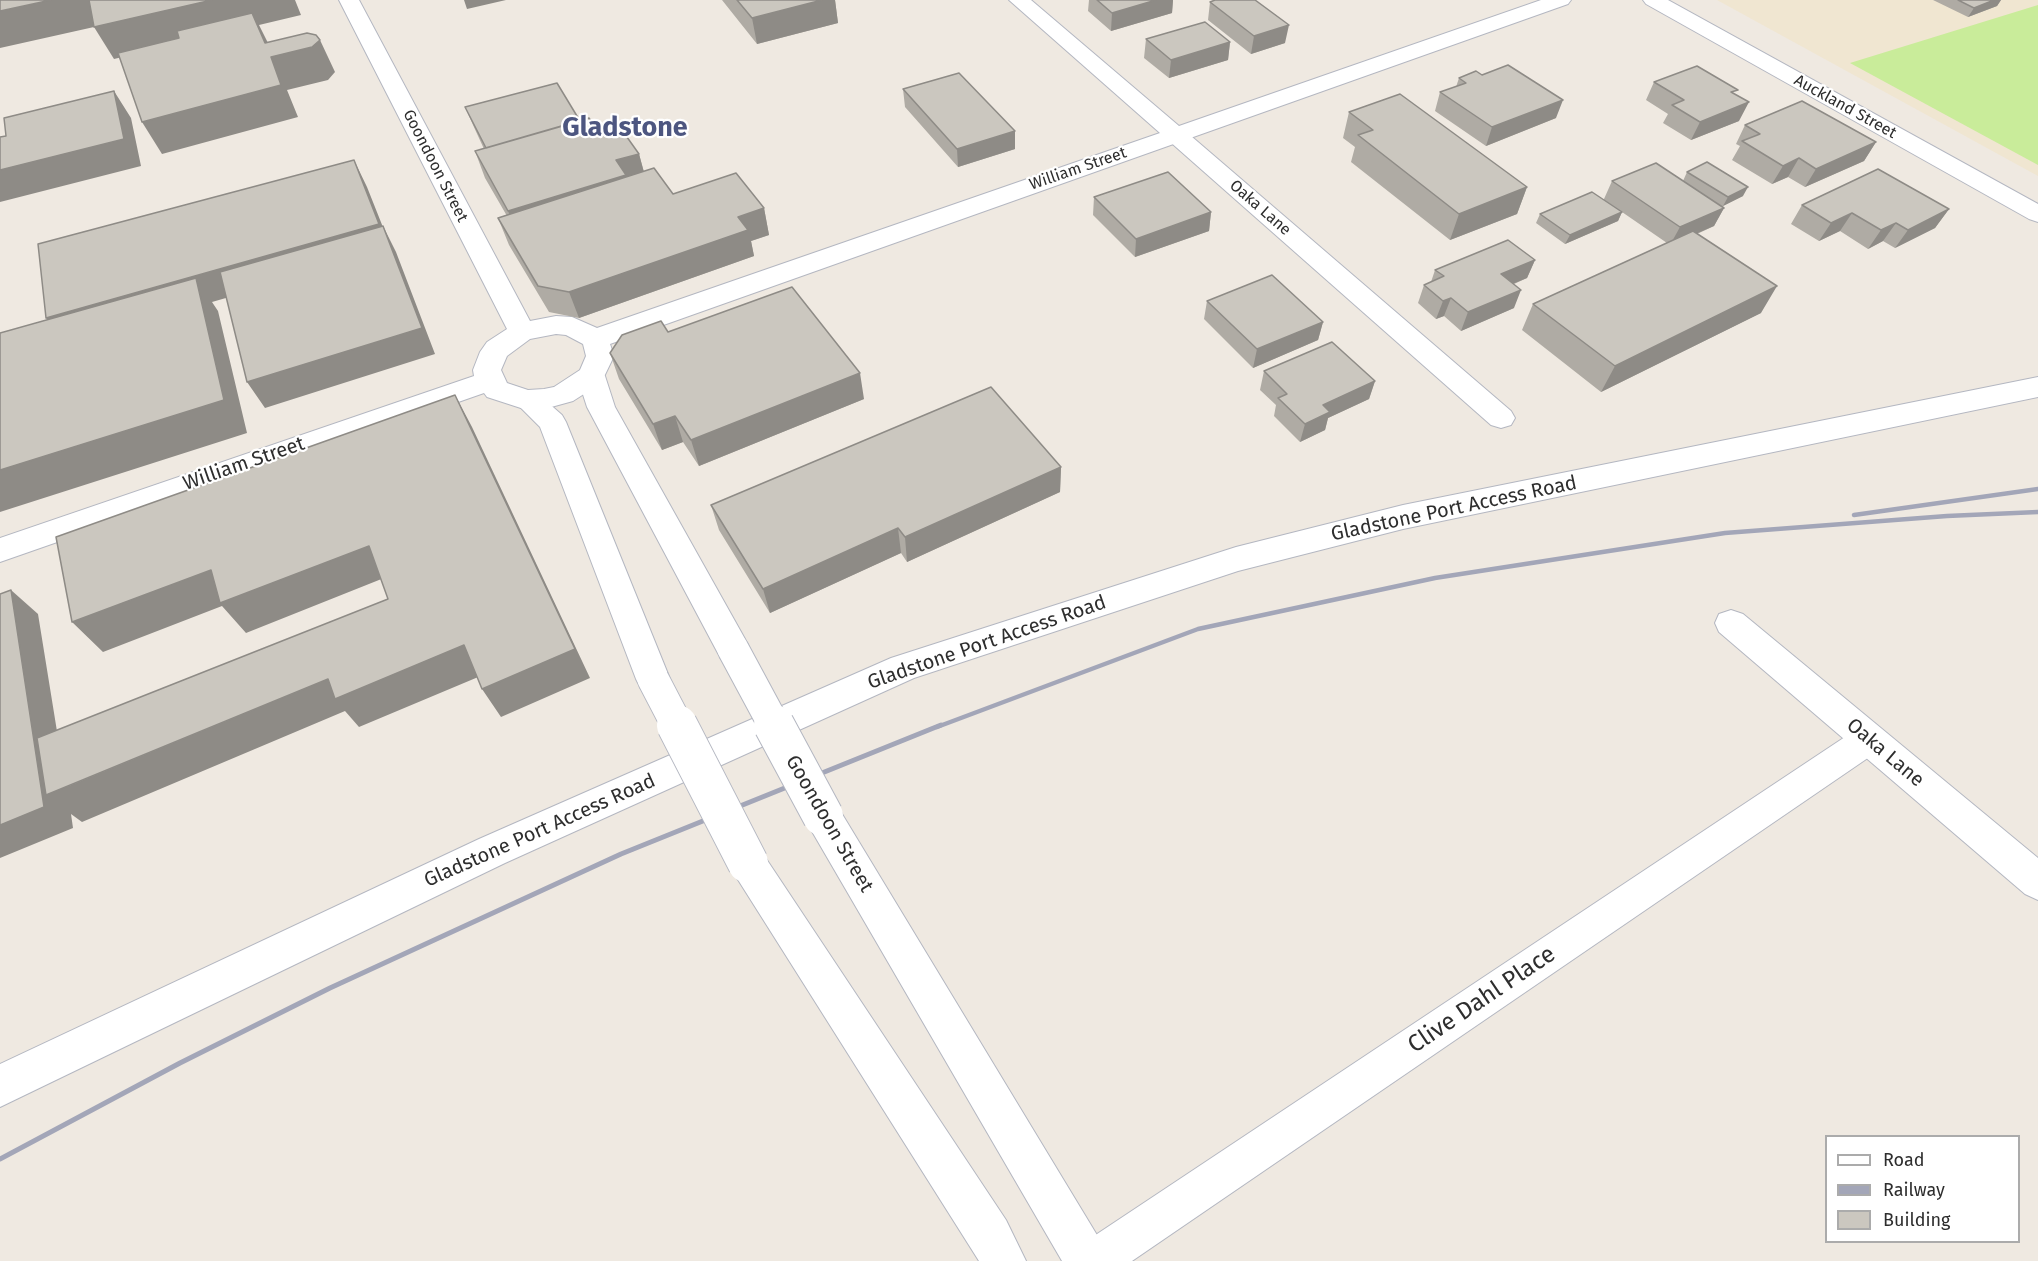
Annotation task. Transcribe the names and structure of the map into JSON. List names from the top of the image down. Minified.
{"streets":{"street":["Auckland Street","Goondoon Street","William Street","Oaka Lane","Gladstone Port Access Road"],"lane":["Clive Dahl Place"]},"crossings":[["Goondoon Street","William Street"],["William Street","Oaka Lane"],["Oaka Lane","Clive Dahl Place"]],"districts":["Gladstone"],"legend":["Road","Railway","Building"]}
